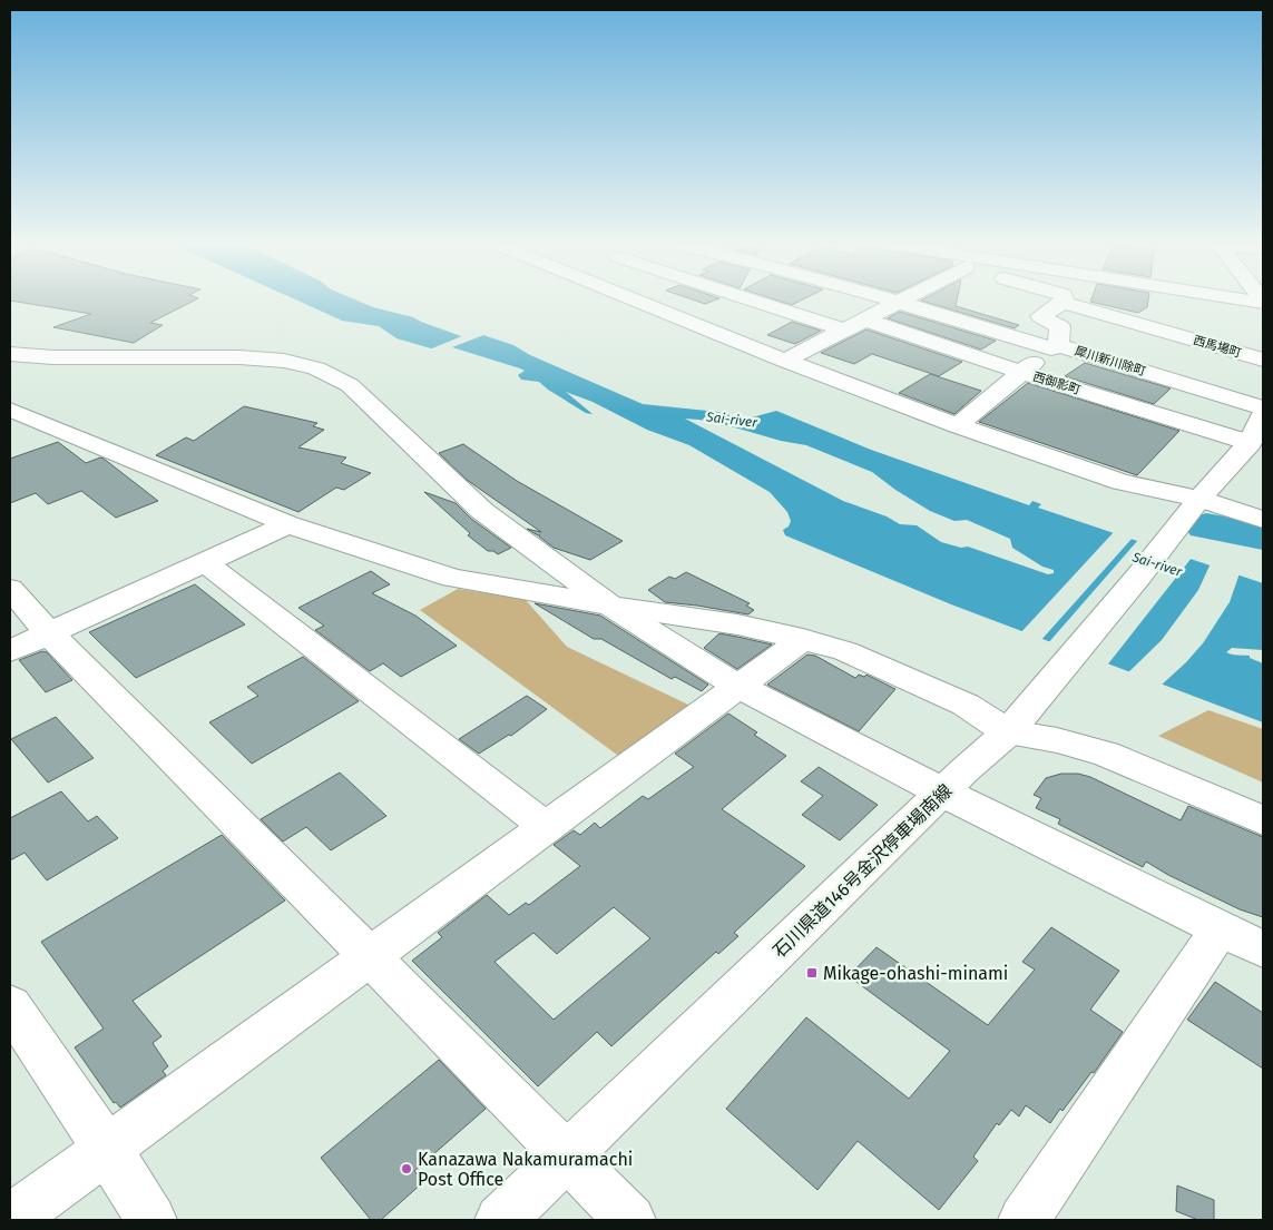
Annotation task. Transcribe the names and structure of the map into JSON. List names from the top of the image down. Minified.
{"streets":{"street":["西馬場町","犀川新川除町","西御影町","石川県道146号金沢停車場南線"]},"crossings":[["西御影町","石川県道146号金沢停車場南線"]],"water":["Sai-river"],"places":{"transit":["Mikage-ohashi-minami"],"other":["Kanazawa Nakamuramachi Post Office"]}}
